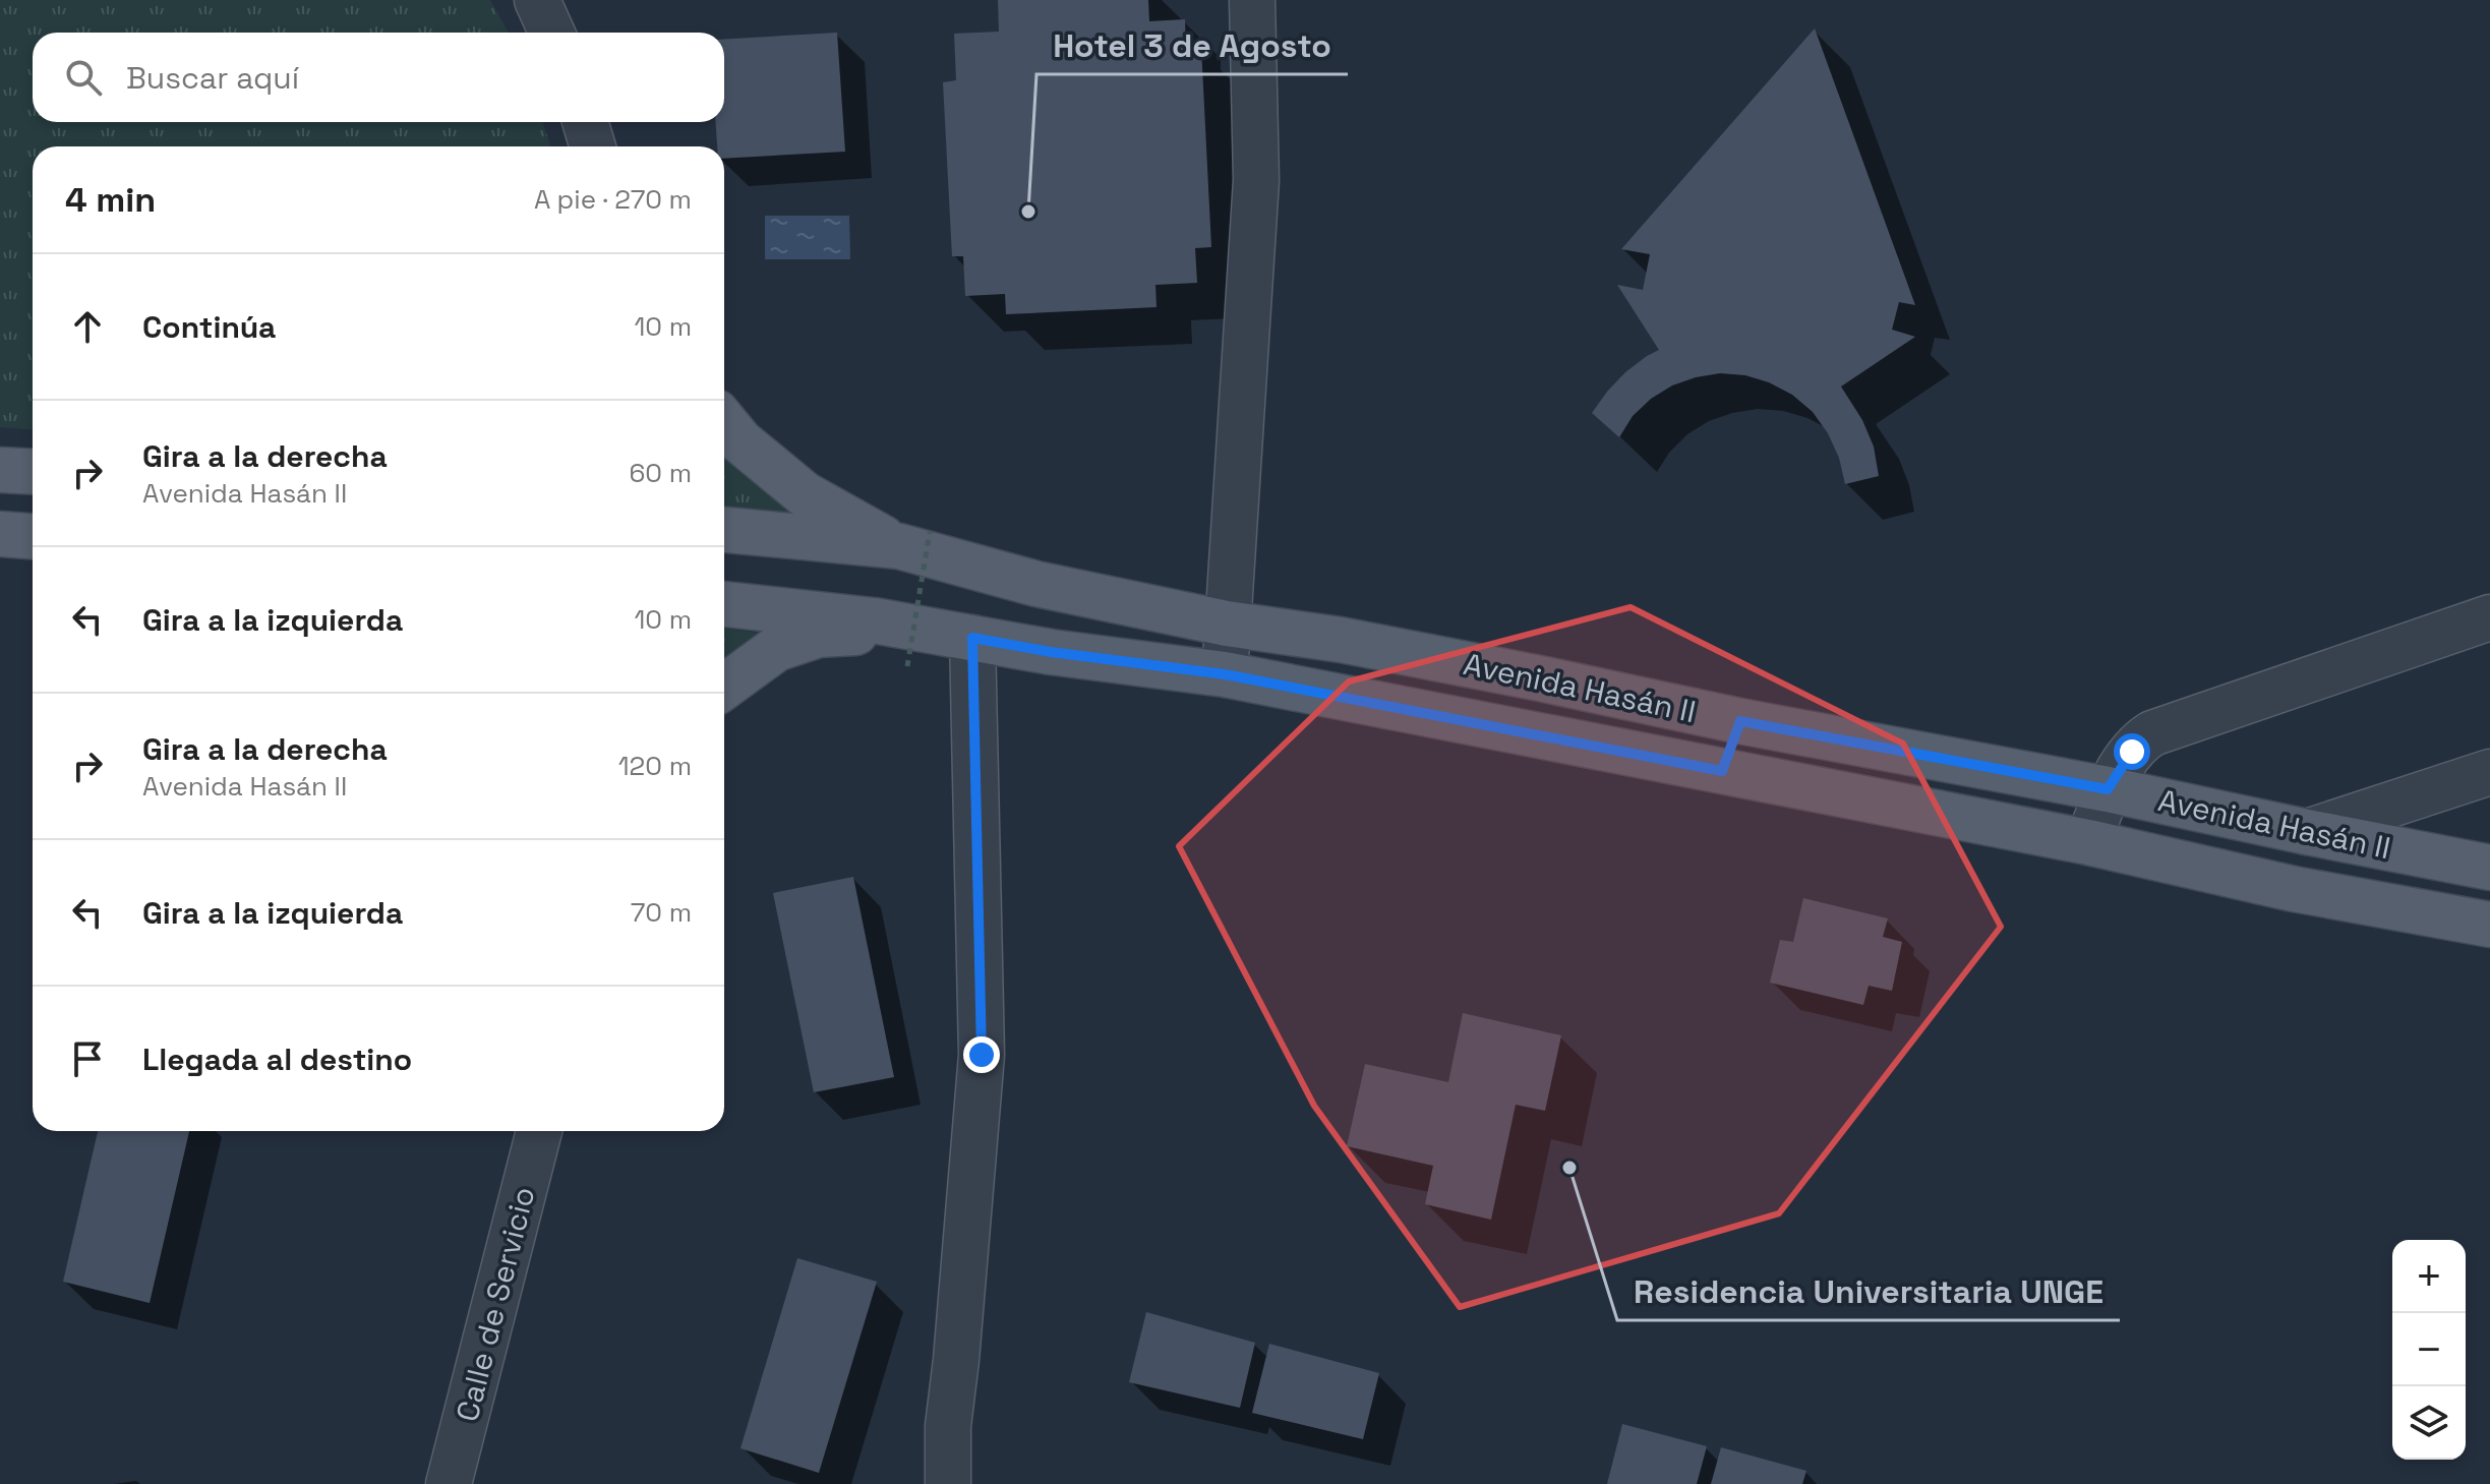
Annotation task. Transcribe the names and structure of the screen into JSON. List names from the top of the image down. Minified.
{"streets":{"main road":["Avenida Hasán II"],"street":["Calle de Servicio"]},"places":["Hotel 3 de Agosto","Residencia Universitaria UNGE"],"page":{"search":"Buscar aquí","heading":["4 min","A pie · 270 m"],"list":[["Continúa","10 m"],["Gira a la derecha","Avenida Hasán II","60 m"],["Gira a la izquierda","10 m"],["Gira a la derecha","Avenida Hasán II","120 m"],["Gira a la izquierda","70 m"],"Llegada al destino"],"map_buttons":["+","−"]}}
